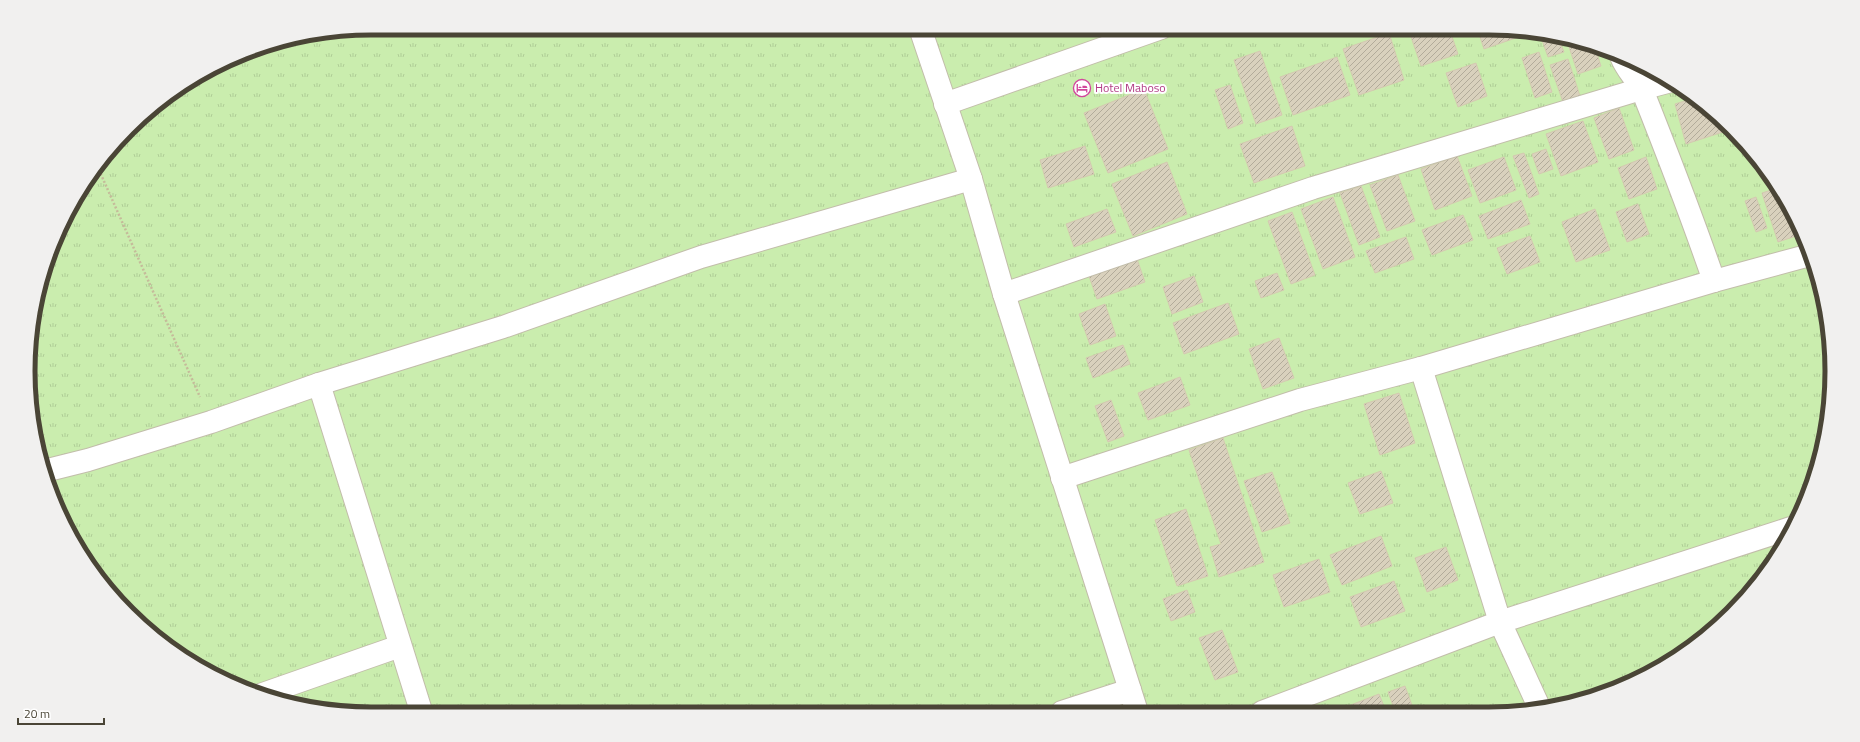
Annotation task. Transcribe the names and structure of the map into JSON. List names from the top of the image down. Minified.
{"places":{"hotel":["Hotel Maboso"]},"scale_bar":"20 m"}
